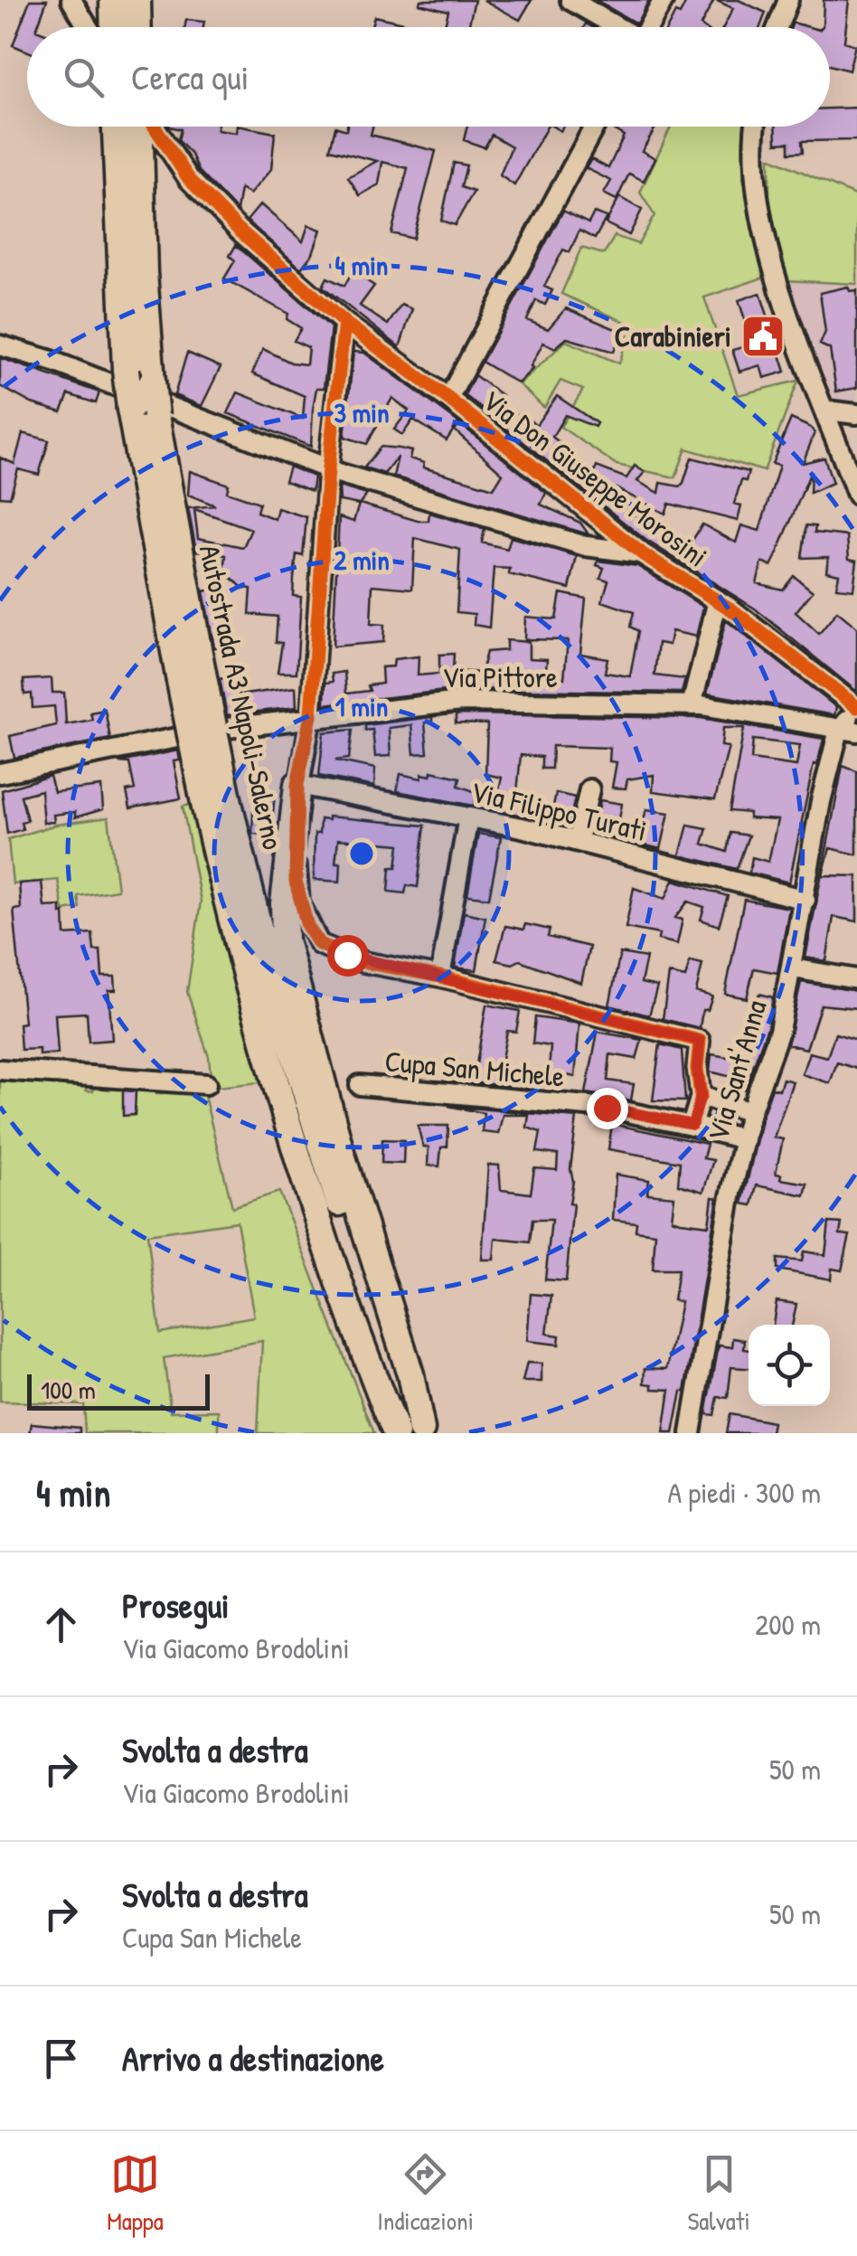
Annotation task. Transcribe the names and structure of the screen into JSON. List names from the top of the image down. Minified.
{"streets":{"highway":["Autostrada A3 Napoli-Salerno"],"street":["Via Don Giuseppe Morosini","Via Pittore","Via Filippo Turati","Cupa San Michele","Via Sant'Anna"]},"crossings":[["Via Pittore","Via Sant'Anna"],["Via Filippo Turati","Via Sant'Anna"],["Cupa San Michele","Via Sant'Anna"]],"places":{"public building":["Carabinieri"]},"scale_bar":"100 m","page":{"search":"Cerca qui","scale":"100 m","heading":["4 min","A piedi · 300 m"],"list":[["Prosegui","Via Giacomo Brodolini","200 m"],["Svolta a destra","Via Giacomo Brodolini","50 m"],["Svolta a destra","Cupa San Michele","50 m"],"Arrivo a destinazione"],"nav":["Mappa","Indicazioni","Salvati"]},"rings":["4 min","3 min","2 min","1 min"]}
